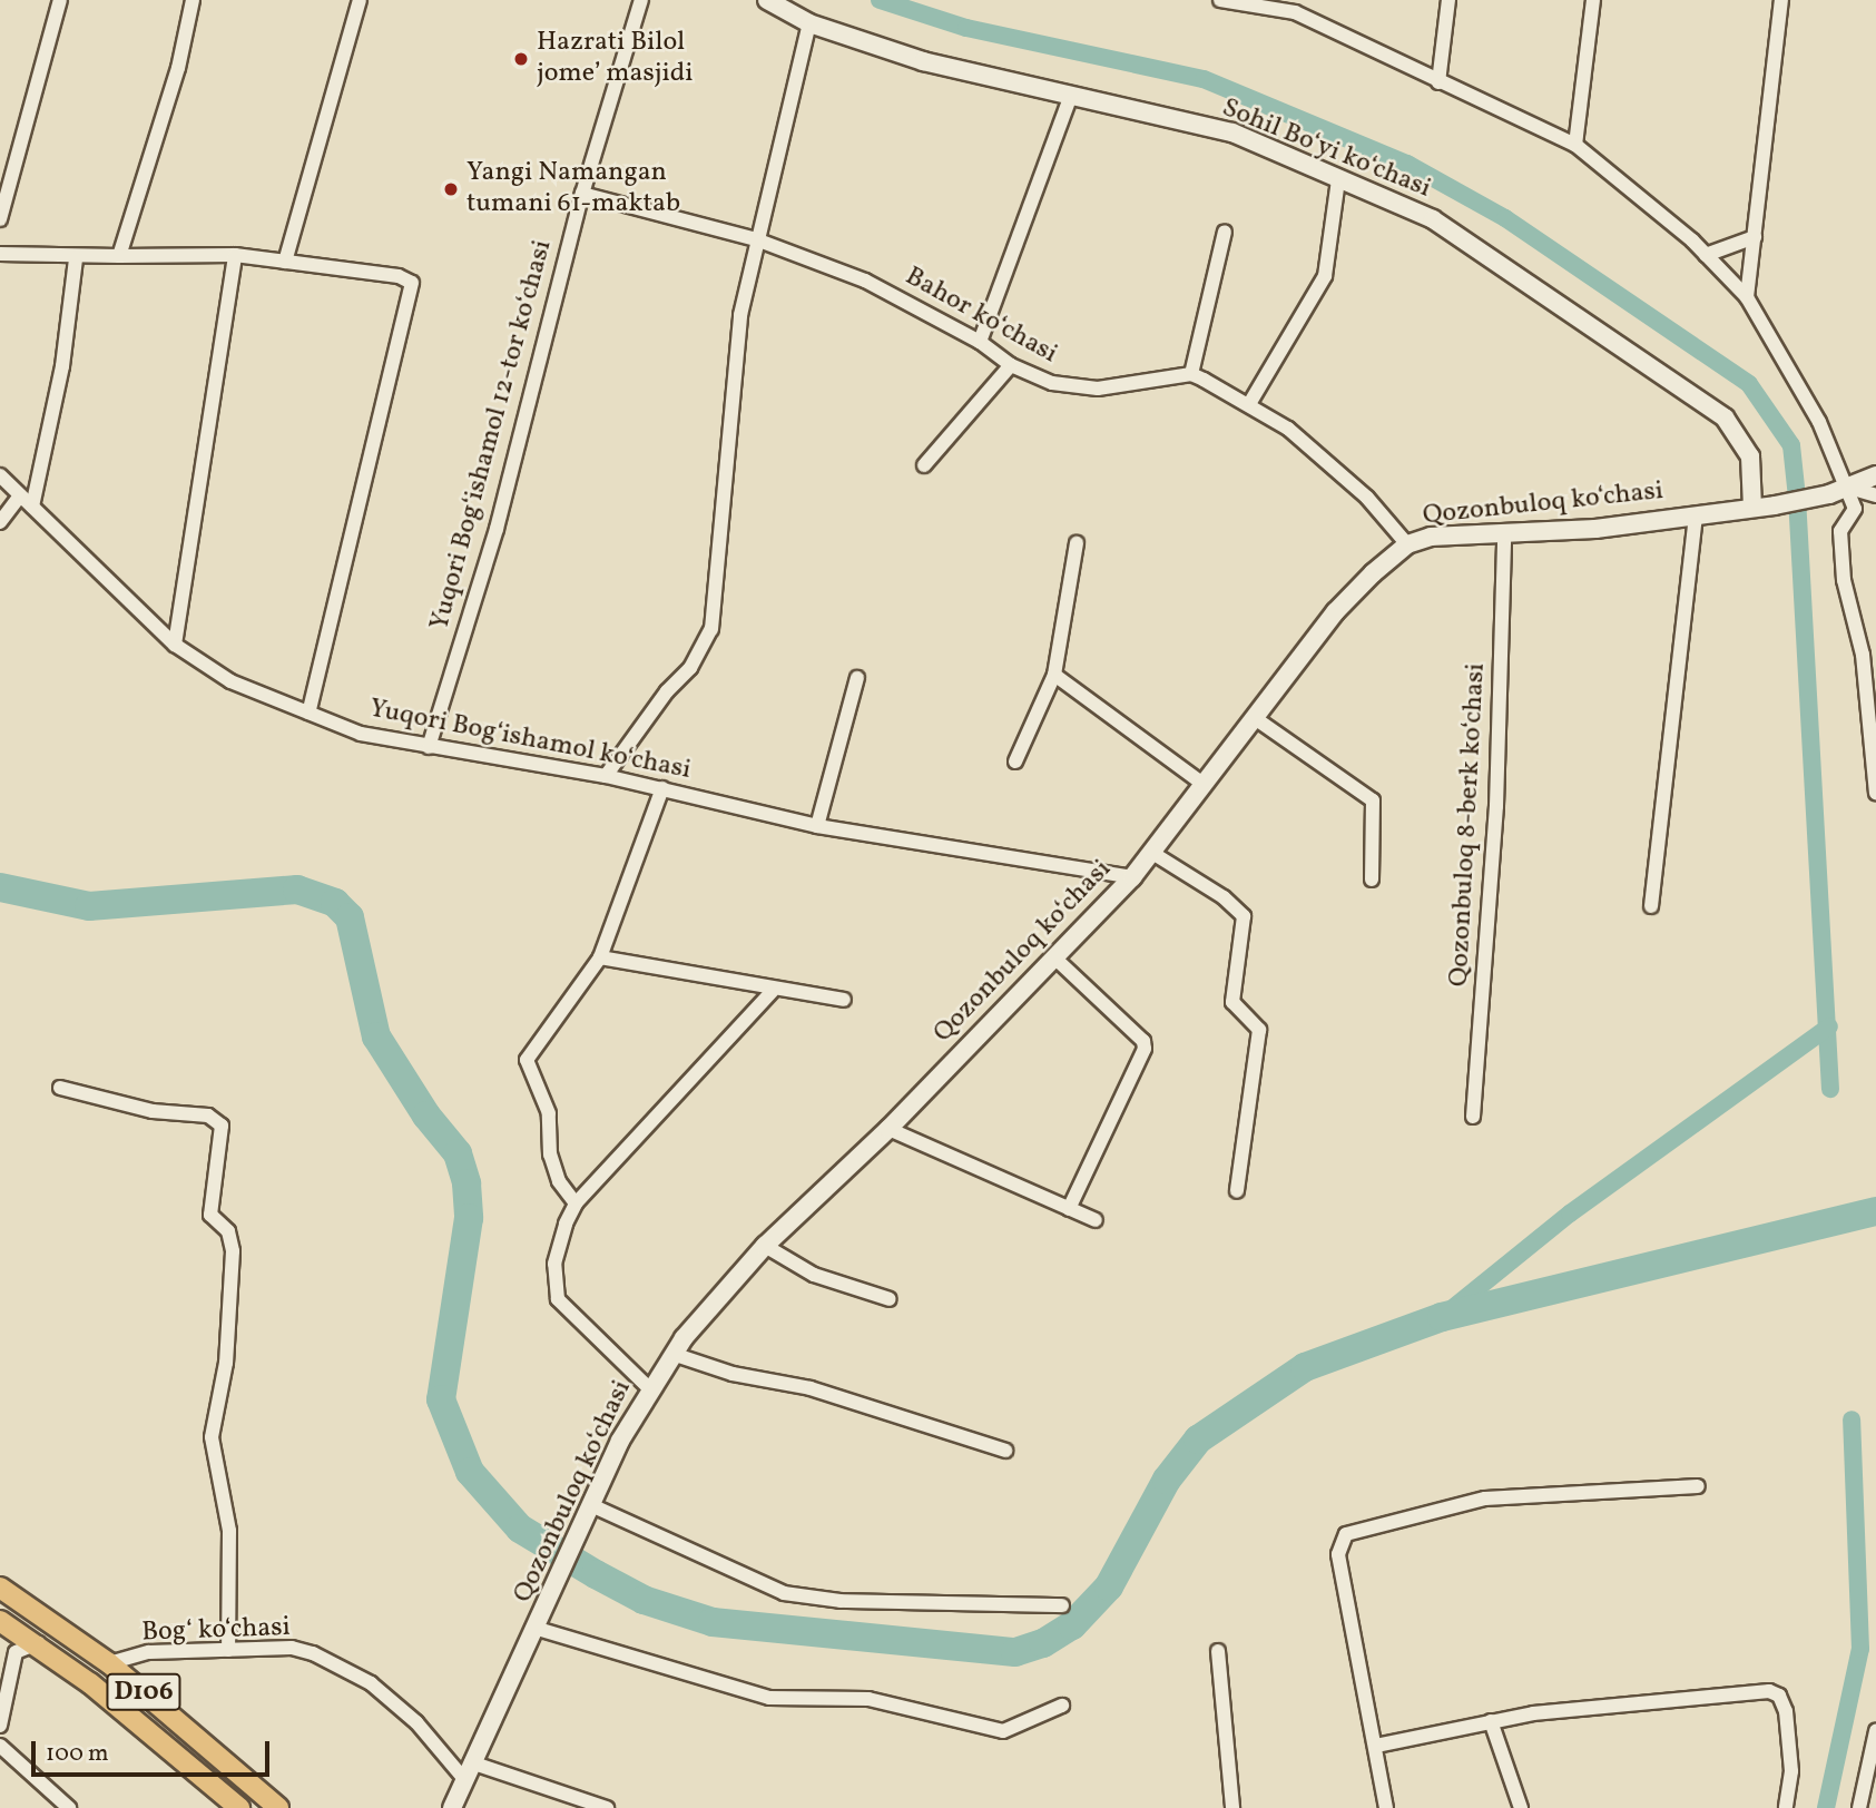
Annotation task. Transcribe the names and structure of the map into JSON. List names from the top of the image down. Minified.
{"streets":{"main road":["Sohil Boʻyi koʻchasi","Qozonbuloq koʻchasi","D106"],"street":["Bahor koʻchasi","Yuqori Bogʻishamol 12-tor koʻchasi","Yuqori Bogʻishamol koʻchasi","Qozonbuloq 8-berk koʻchasi","Bogʻ koʻchasi"]},"crossings":[["Sohil Boʻyi koʻchasi","Qozonbuloq koʻchasi"],["Bahor koʻchasi","Yuqori Bogʻishamol 12-tor koʻchasi"],["Yuqori Bogʻishamol 12-tor koʻchasi","Yuqori Bogʻishamol koʻchasi"],["Qozonbuloq koʻchasi","Yuqori Bogʻishamol koʻchasi"],["Qozonbuloq koʻchasi","Qozonbuloq 8-berk koʻchasi"],["Qozonbuloq koʻchasi","Bogʻ koʻchasi"],["Bogʻ koʻchasi","D106"]],"places":["Hazrati Bilol jome’ masjidi","Yangi Namangan tumani 61-maktab"],"scale_bar":"100 m"}
